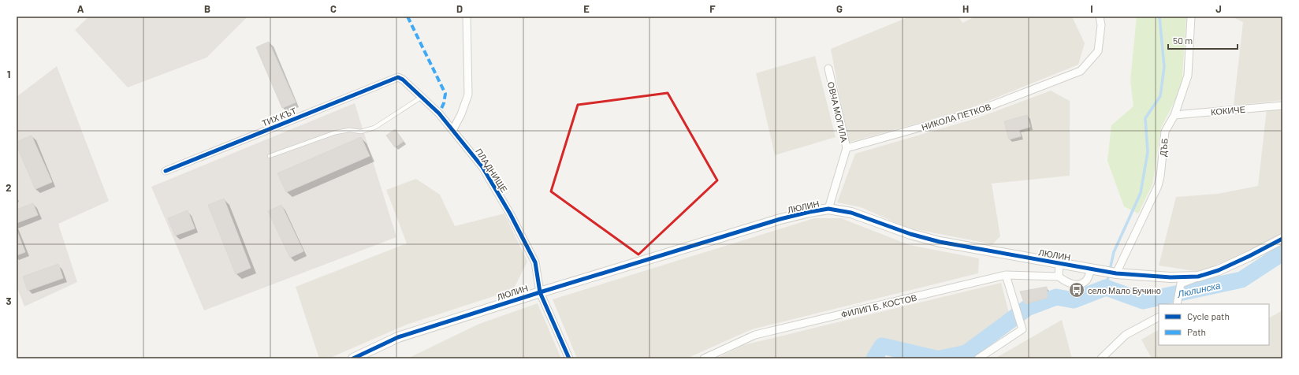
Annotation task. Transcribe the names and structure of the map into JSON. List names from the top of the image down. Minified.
{"streets":{"street":["КОКИЧЕ","ОВЧА МОГИЛА","ТИХ КЪТ","НИКОЛА ПЕТКОВ","ДЪБ","ПЛАДНИЩЕ","ЛЮЛИН","ФИЛИП Б. КОСТОВ"]},"crossings":[["КОКИЧЕ","ДЪБ"],["ОВЧА МОГИЛА","НИКОЛА ПЕТКОВ"],["ОВЧА МОГИЛА","ЛЮЛИН"],["ТИХ КЪТ","ПЛАДНИЩЕ"],["ДЪБ","ЛЮЛИН"],["ПЛАДНИЩЕ","ЛЮЛИН"]],"water":["Люлинска"],"places":{"bus stop":["село Мало Бучино"]},"legend":["Cycle path","Path"],"scale_bar":"50 m","grid":{"columns":["A","B","C","D","E","F","G","H","I","J"],"rows":["1","2","3"]}}
